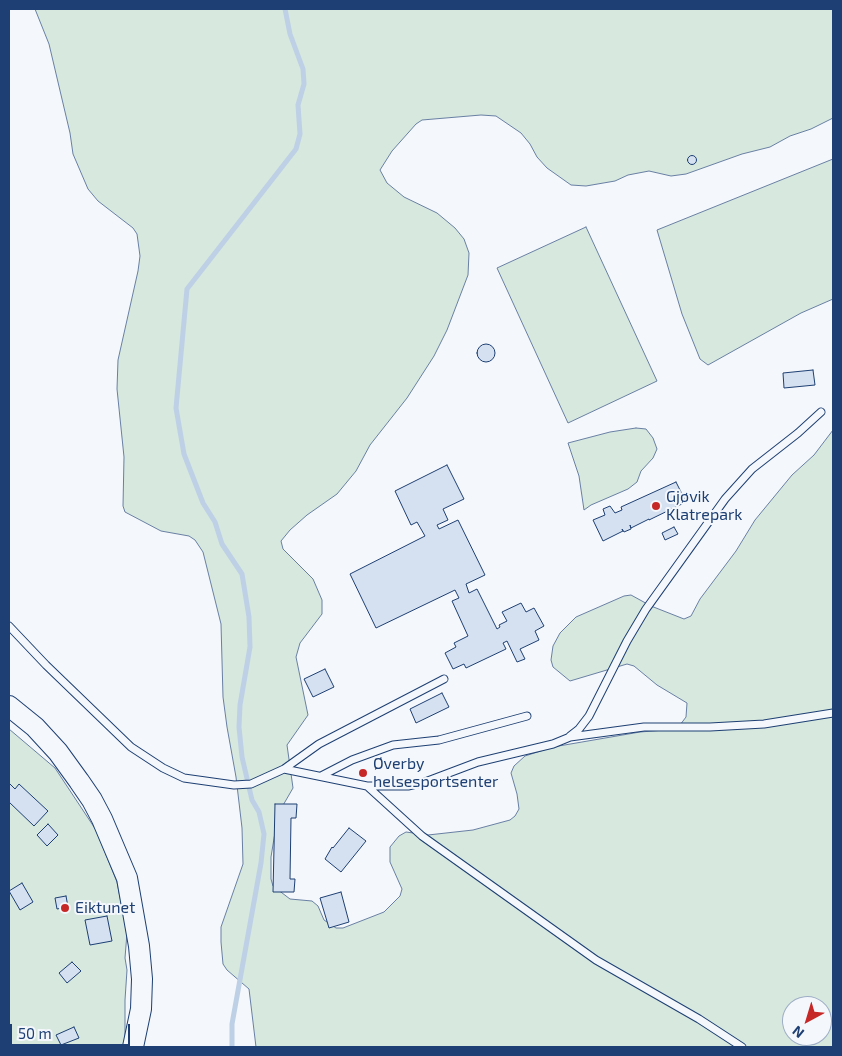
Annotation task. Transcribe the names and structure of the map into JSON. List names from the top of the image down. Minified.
{"places":["Gjøvik Klatrepark","Øverby helsesportsenter","Eiktunet"],"scale_bar":"50 m","north":"bottom left"}
